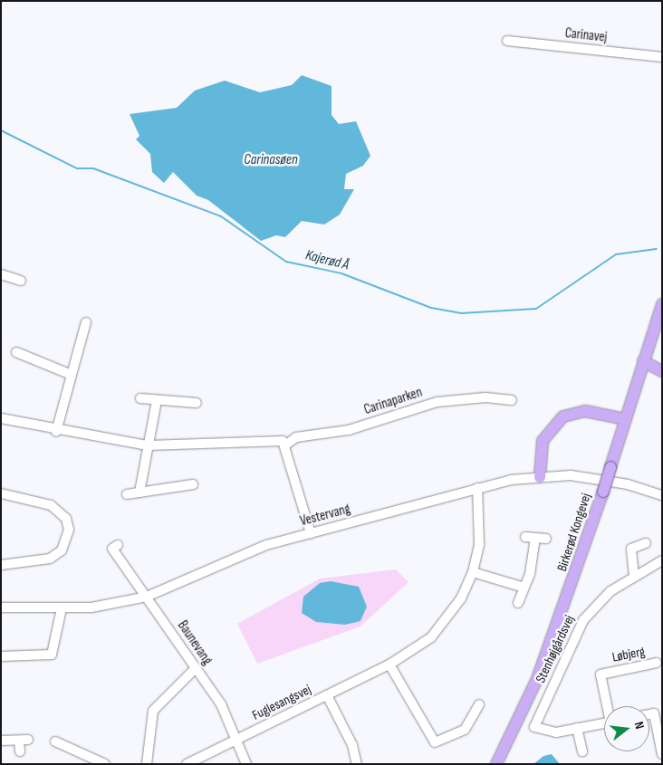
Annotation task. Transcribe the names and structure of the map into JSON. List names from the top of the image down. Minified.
{"streets":{"main road":["Birkerød Kongevej"],"street":["Carinavej","Carinaparken","Vestervang","Baunevang","Stenhøjgårdsvej","Løbjerg","Fuglesangsvej"]},"crossings":[["Vestervang","Baunevang"],["Vestervang","Fuglesangsvej"],["Baunevang","Fuglesangsvej"],["Stenhøjgårdsvej","Løbjerg"]],"water":["Carinasøen","Kajerød Å"],"north":"right"}
